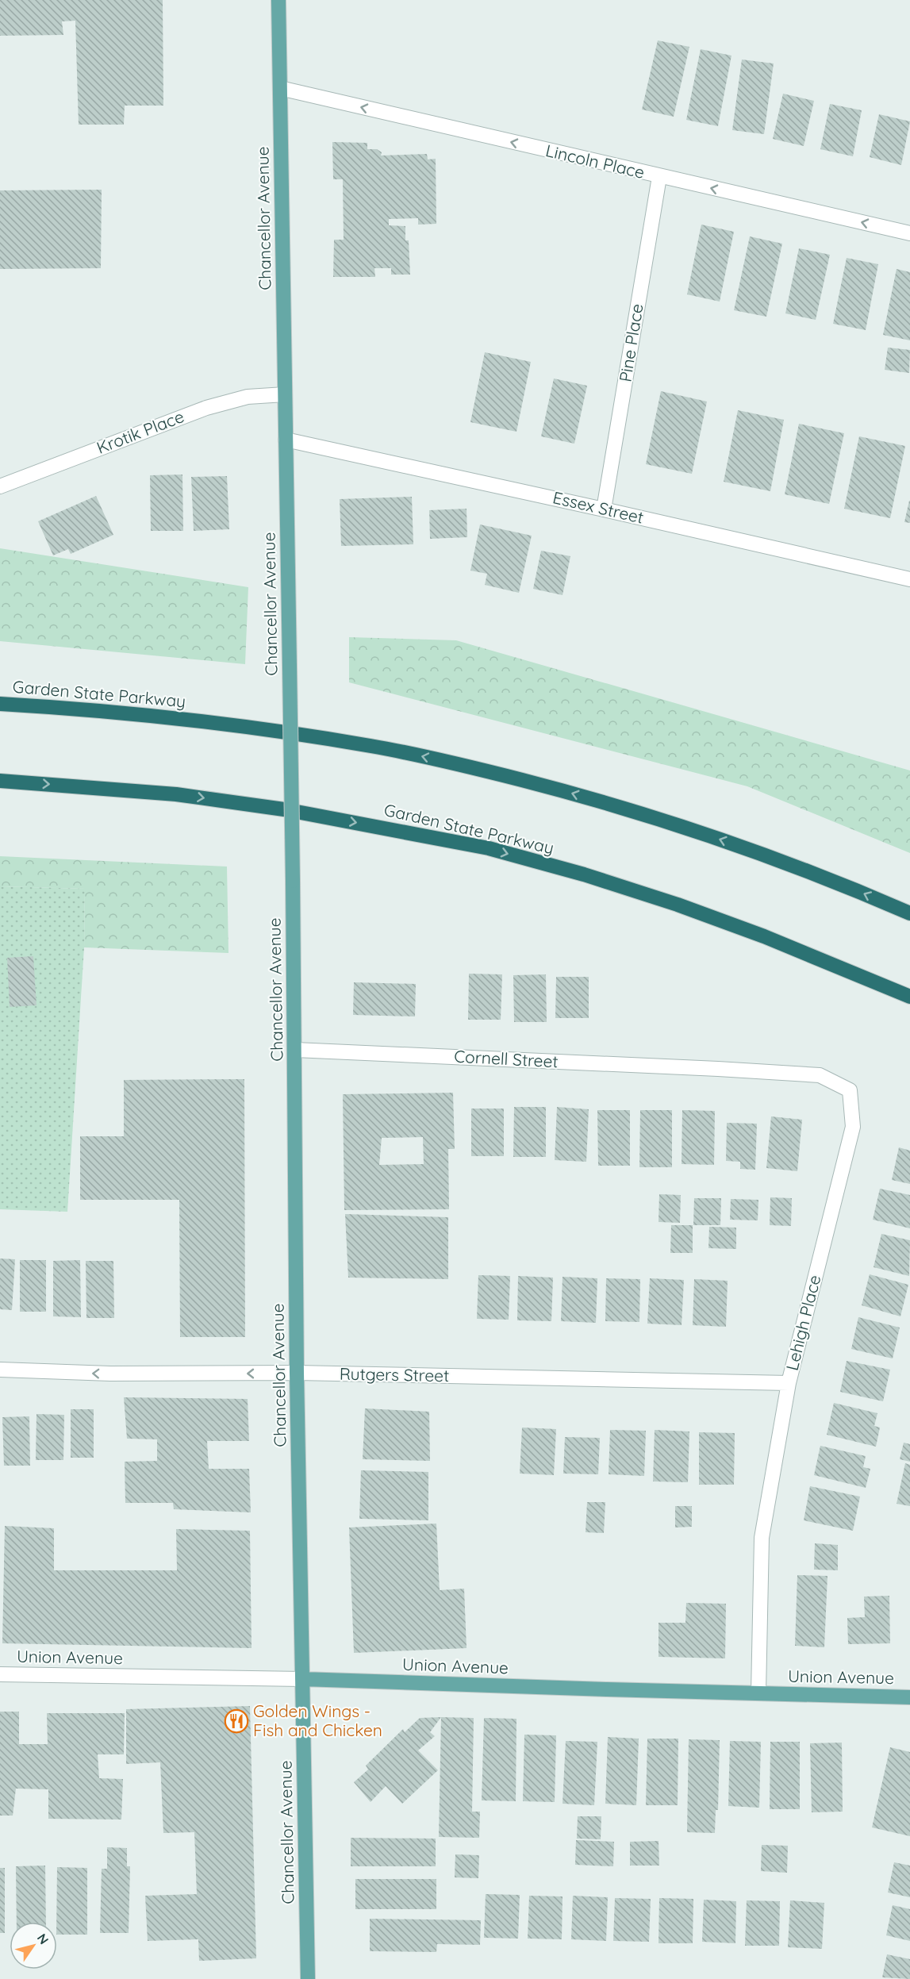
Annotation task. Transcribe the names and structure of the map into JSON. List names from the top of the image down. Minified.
{"streets":{"highway":["Garden State Parkway"],"main road":["Chancellor Avenue","Union Avenue"],"street":["Lincoln Place","Pine Place","Krotik Place","Essex Street","Cornell Street","Lehigh Place","Rutgers Street"]},"crossings":[["Lincoln Place","Chancellor Avenue"],["Lincoln Place","Pine Place"],["Chancellor Avenue","Krotik Place"],["Chancellor Avenue","Essex Street"],["Chancellor Avenue","Cornell Street"],["Chancellor Avenue","Rutgers Street"],["Chancellor Avenue","Union Avenue"],["Pine Place","Essex Street"],["Cornell Street","Lehigh Place"],["Lehigh Place","Rutgers Street"],["Lehigh Place","Union Avenue"]],"one_way":["Lincoln Place","Rutgers Street"],"places":{"restaurant":["Golden Wings - Fish and Chicken"]},"north":"top right"}
